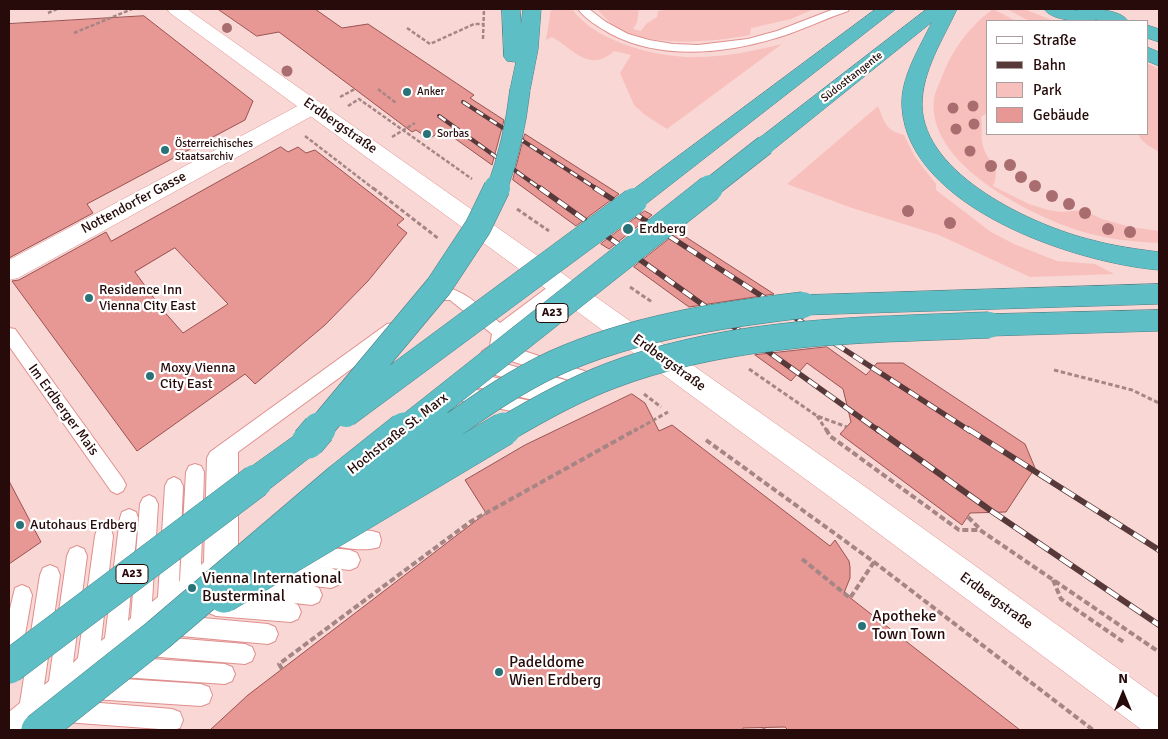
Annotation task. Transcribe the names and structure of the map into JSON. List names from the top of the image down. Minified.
{"streets":{"highway":["Südosttangente","A23","Hochstraße St. Marx"],"street":["Erdbergstraße","Nottendorfer Gasse"],"lane":["Im Erdberger Mais"]},"crossings":[["Südosttangente","Hochstraße St. Marx"],["Erdbergstraße","Nottendorfer Gasse"]],"places":["Anker","Sorbas","Österreichisches Staatsarchiv","Erdberg","Residence Inn Vienna City East","Moxy Vienna City East","Autohaus Erdberg","Vienna International Busterminal","Apotheke Town Town","Padeldome Wien Erdberg"],"legend":["Straße","Bahn","Park","Gebäude"],"north":"top"}
